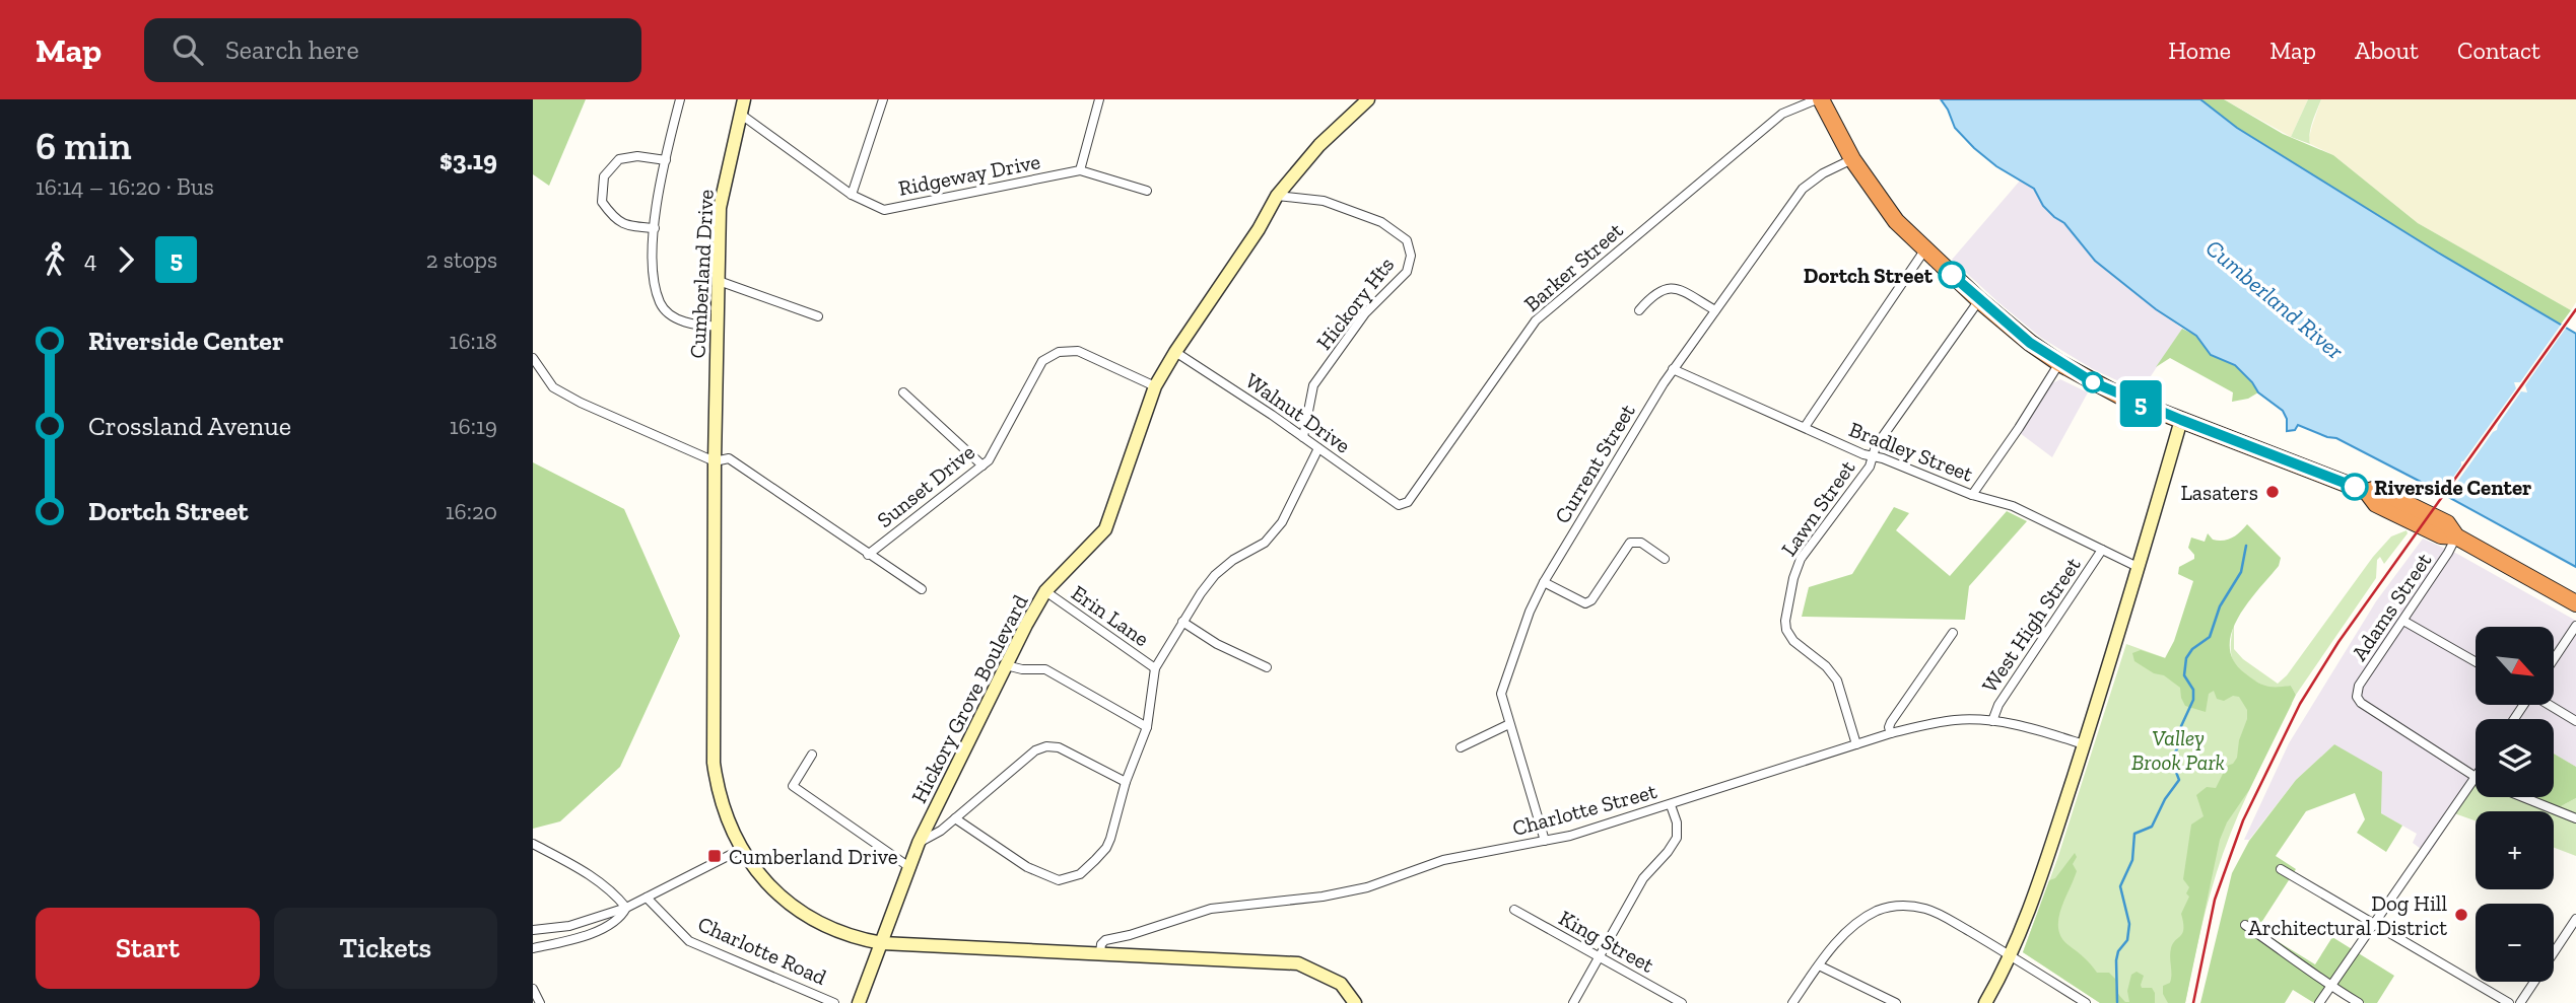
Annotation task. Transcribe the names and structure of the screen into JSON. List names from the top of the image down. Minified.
{"streets":{"main road":["Cumberland Drive","Hickory Grove Boulevard"],"street":["Ridgeway Drive","Barker Street","Hickory Hts","Walnut Drive","Bradley Street","Current Street","Sunset Drive","Lawn Street","Adams Street","Erin Lane","West High Street","Charlotte Street","King Street","Charlotte Road"]},"crossings":[["Ridgeway Drive","Cumberland Drive"],["Barker Street","Walnut Drive"],["Cumberland Drive","Hickory Grove Boulevard"],["Cumberland Drive","Charlotte Street"],["Hickory Hts","Walnut Drive"],["Hickory Hts","Hickory Grove Boulevard"],["Walnut Drive","Hickory Grove Boulevard"],["Bradley Street","Current Street"],["Bradley Street","Lawn Street"],["Bradley Street","West High Street"],["Current Street","Charlotte Street"],["Sunset Drive","Hickory Grove Boulevard"],["Lawn Street","Charlotte Street"],["Erin Lane","Hickory Grove Boulevard"],["West High Street","Charlotte Street"]],"water":["Cumberland River"],"parks":["Valley Brook Park"],"places":{"other":["Dortch Street","Riverside Center","Lasaters","Dog Hill Architectural District"],"transit":["Cumberland Drive"]},"lines":["bus line 5"],"north":"bottom right","page":{"header":"Map","search":"Search here","nav":["Home","Map","About","Contact"],"heading":["6 min","16:14 – 16:20 · Bus","$3.19"],"on_map":"5","legs":["4","5","2 stops"],"list":[{"name":"Riverside Center","value":"16:18"},{"name":"Crossland Avenue","value":"16:19"},{"name":"Dortch Street","value":"16:20"}],"map_buttons":["+","−"],"buttons":["Start","Tickets"]}}
